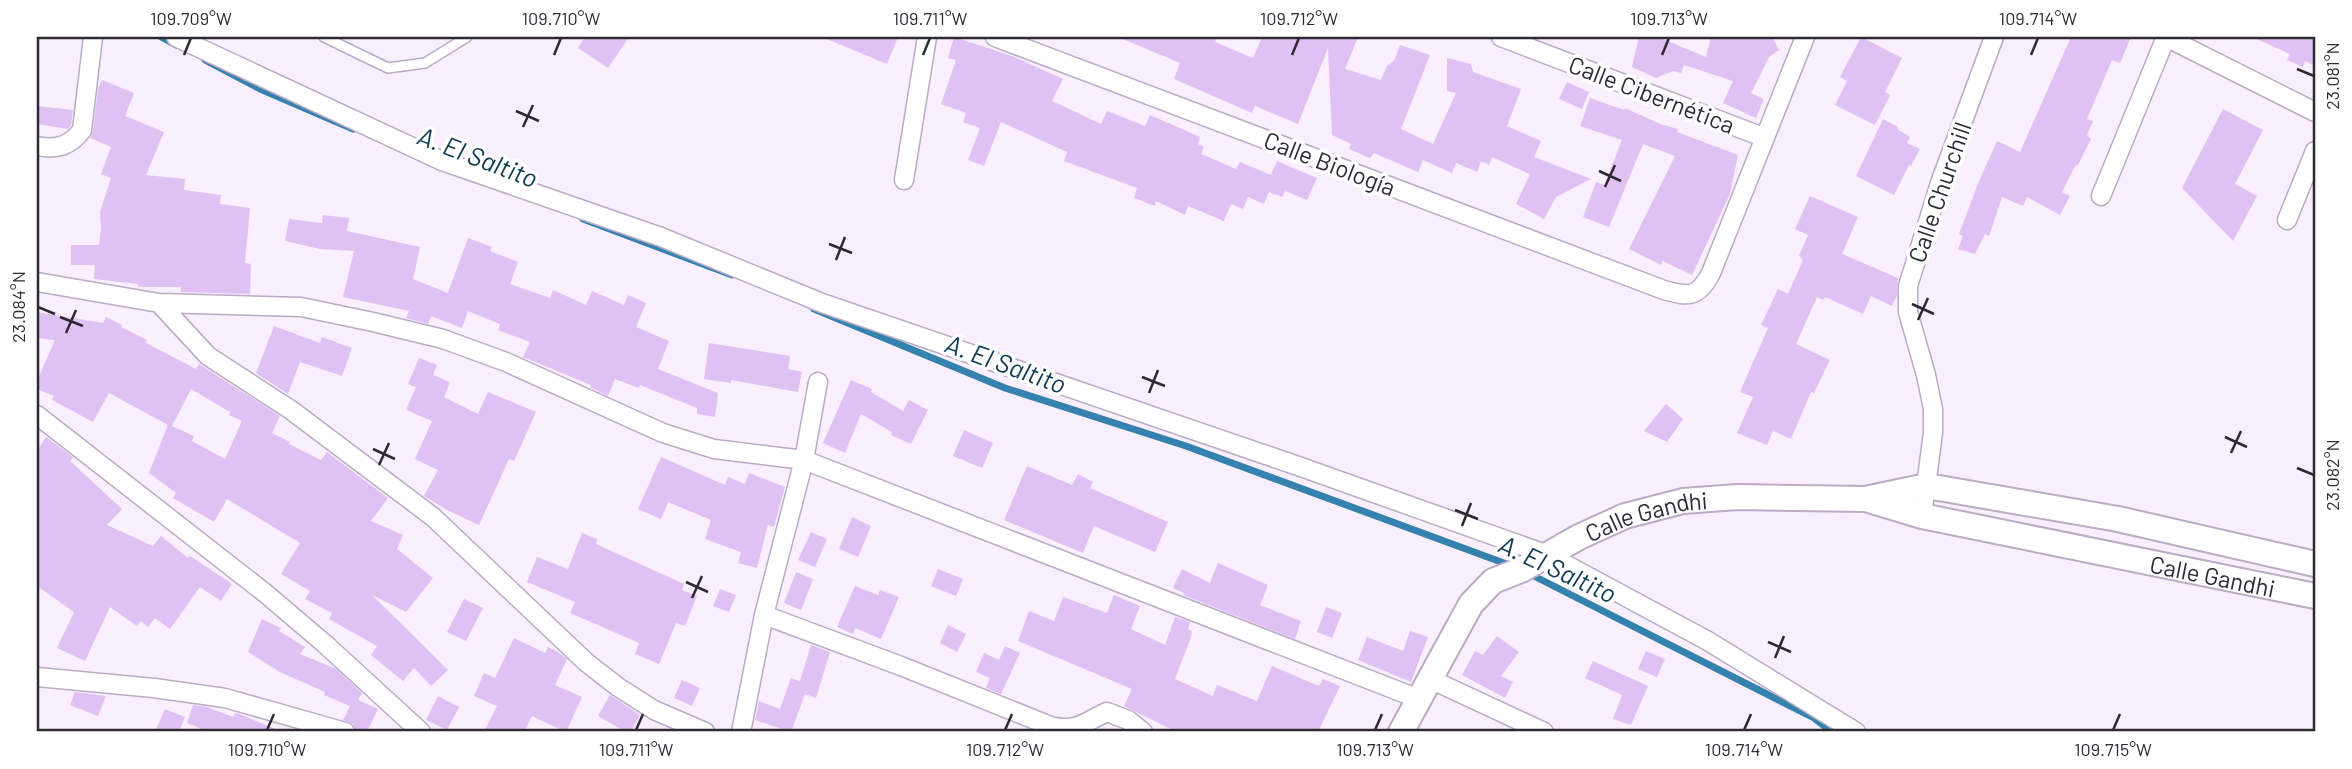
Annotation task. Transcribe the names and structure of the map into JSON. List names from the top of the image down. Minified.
{"streets":{"main road":["Calle Gandhi"],"street":["Calle Cibernética","Calle Biología","Calle Churchill"]},"crossings":[["Calle Cibernética","Calle Biología"],["Calle Churchill","Calle Gandhi"]],"water":["A. El Saltito"],"coordinates":["109.709°W","109.710°W","109.711°W","109.712°W","109.713°W","109.714°W","23.081°N","23.084°N","23.082°N","109.715°W"]}
